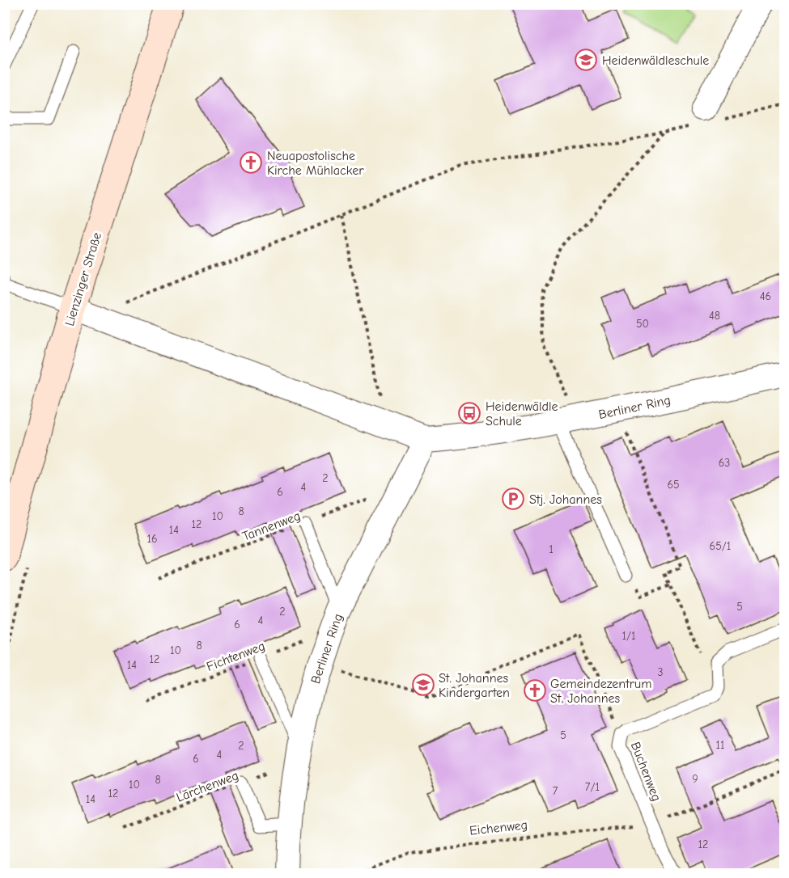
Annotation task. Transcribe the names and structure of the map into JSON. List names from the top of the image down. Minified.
{"streets":{"street":["Lienzinger Straße","Berliner Ring"],"lane":["Buchenweg"],"path":["Tannenweg","Fichtenweg","Lärchenweg","Eichenweg"]},"crossings":[["Lienzinger Straße","Berliner Ring"],["Berliner Ring","Tannenweg"],["Berliner Ring","Fichtenweg"],["Berliner Ring","Lärchenweg"],["Buchenweg","Eichenweg"]],"places":{"school or university":["Heidenwäldleschule","St. Johannes Kindergarten"],"church":["Neuapostolische Kirche Mühlacker","Gemeindezentrum St. Johannes"],"bus stop":["Heidenwäldle Schule"],"parking":["Stj. Johannes"]},"house_numbers":["46","48","50","63","2","65","4","6","8","10","12","14","16","65/1","1","5","2","4","6","1/1","8","10","12","14","3","5","11","2","4","6","9","8","10","7/1","7","12","14","12"]}
